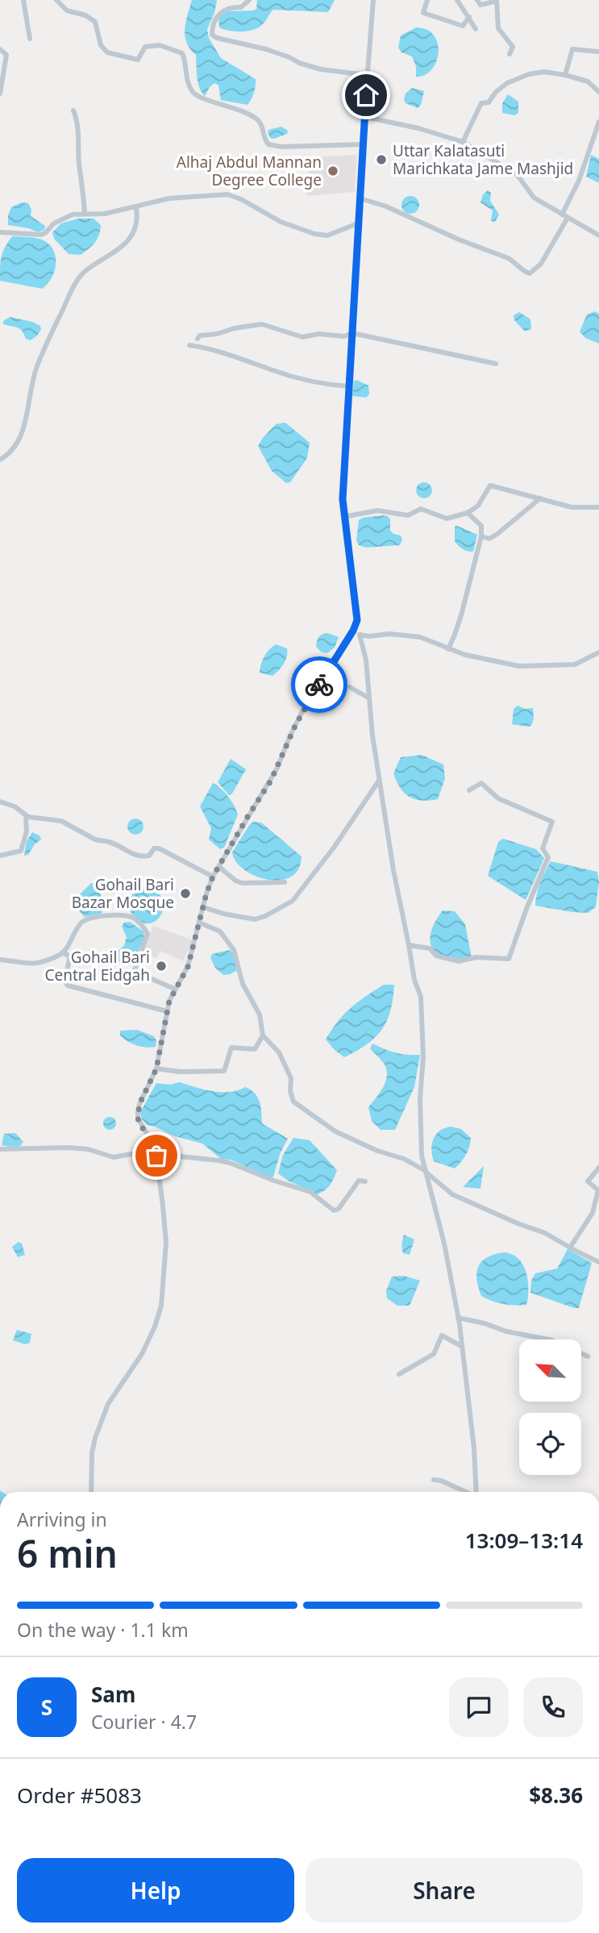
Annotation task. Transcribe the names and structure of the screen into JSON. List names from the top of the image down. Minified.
{"places":["Uttar Kalatasuti Marichkata Jame Mashjid","Alhaj Abdul Mannan Degree College","Gohail Bari Bazar Mosque","Gohail Bari Central Eidgah"],"north":"top left","page":{"heading":["6 min","Arriving in","13:09–13:14"],"panel":["Sam","Courier · 4.7","Order #5083","$8.36"],"bar":"On the way · 1.1 km","round":"S","buttons":["Help","Share"]}}
